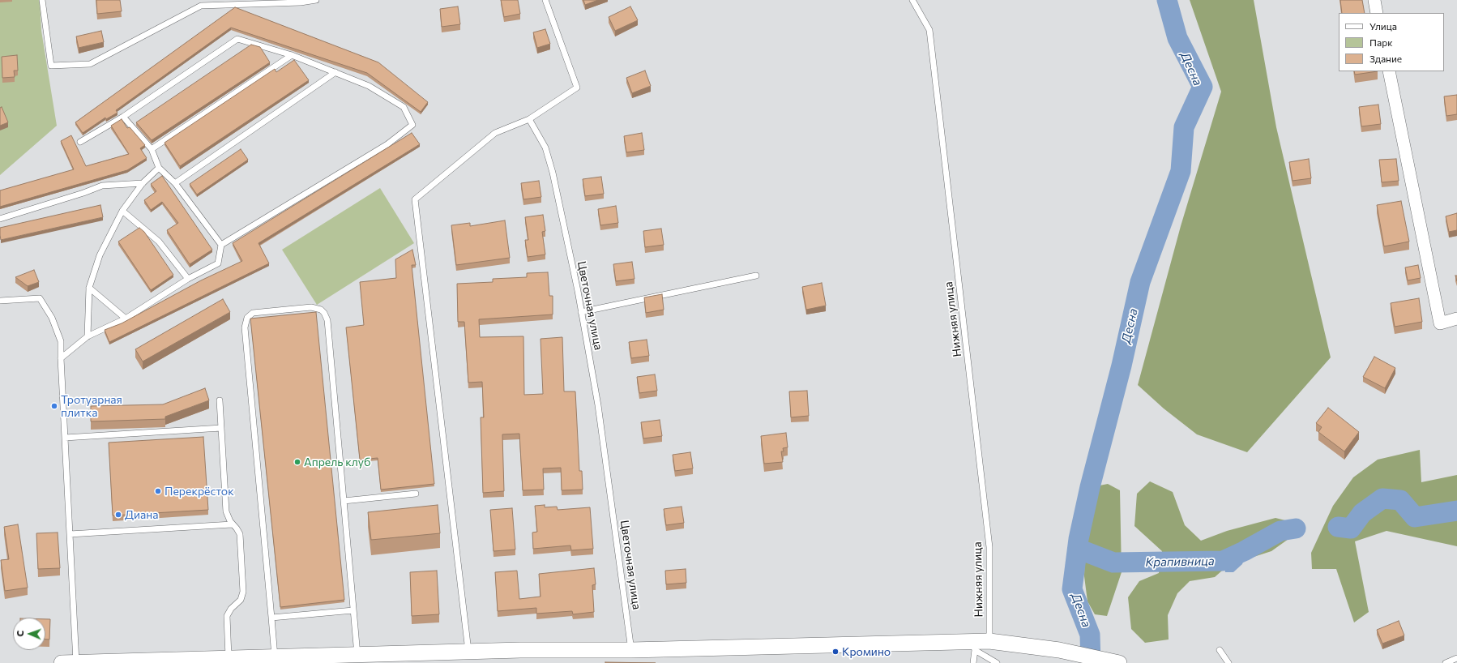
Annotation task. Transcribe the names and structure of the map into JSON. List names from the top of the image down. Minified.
{"streets":{"lane":["Цветочная улица","Нижняя улица"]},"water":["Десна","Крапивница"],"places":["Тротуарная плитка","Апрель клуб","Перекрёсток","Диана","Кромино"],"legend":["Улица","Парк","Здание"],"north":"left"}
